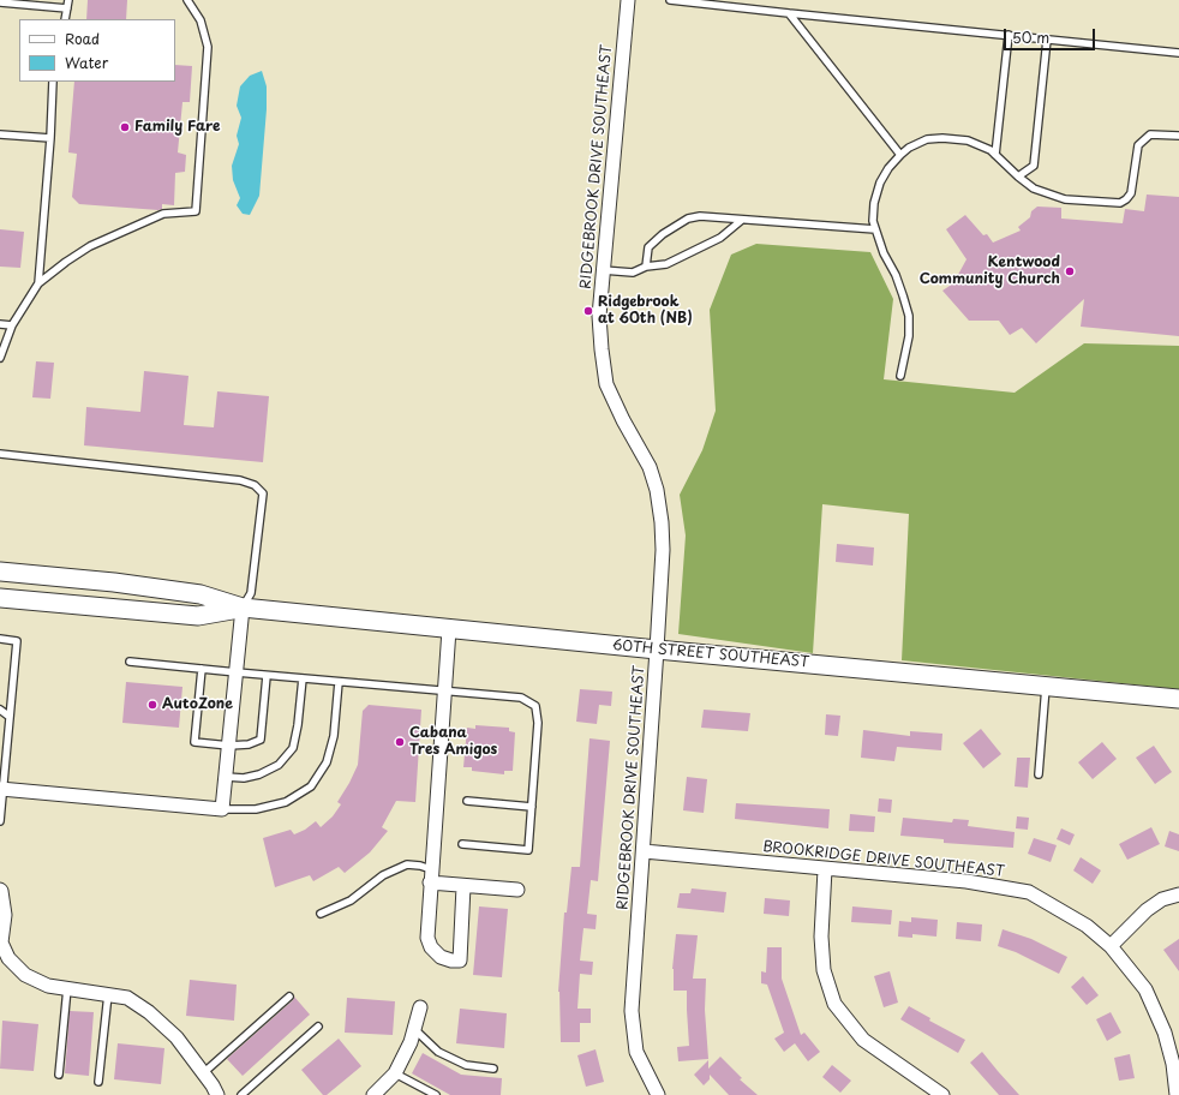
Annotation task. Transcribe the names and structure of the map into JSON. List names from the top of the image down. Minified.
{"streets":{"main road":["60TH STREET SOUTHEAST"],"street":["RIDGEBROOK DRIVE SOUTHEAST","BROOKRIDGE DRIVE SOUTHEAST"]},"crossings":[["RIDGEBROOK DRIVE SOUTHEAST","60TH STREET SOUTHEAST"],["RIDGEBROOK DRIVE SOUTHEAST","BROOKRIDGE DRIVE SOUTHEAST"]],"places":["Family Fare","Kentwood Community Church","Ridgebrook at 60th (NB)","AutoZone","Cabana Tres Amigos"],"legend":["Road","Water"],"scale_bar":"50 m"}
